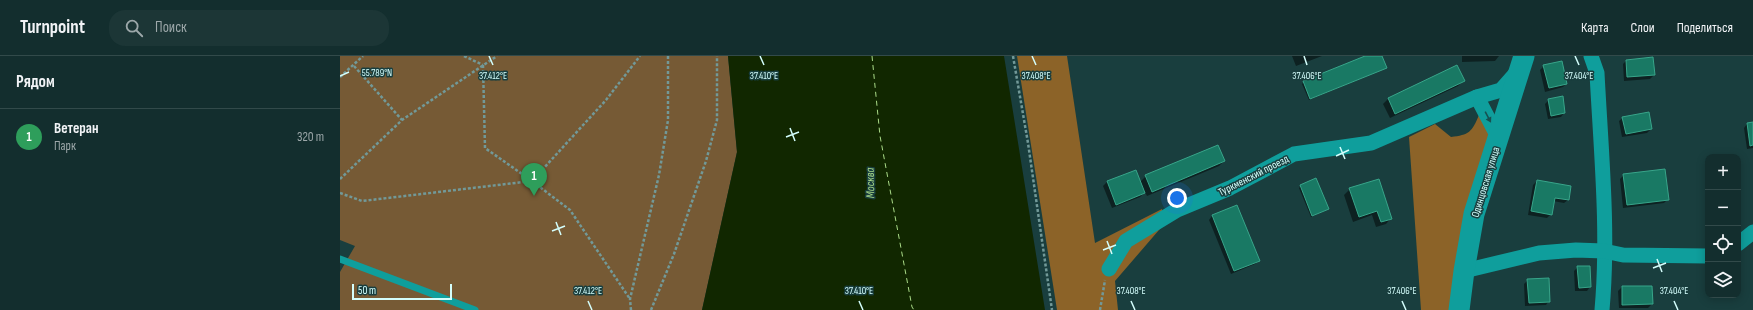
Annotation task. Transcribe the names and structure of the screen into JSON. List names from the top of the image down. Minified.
{"streets":{"street":["Туркменский проезд","Одинцовская улица"]},"crossings":[["Туркменский проезд","Одинцовская улица"]],"water":["Москва"],"scale_bar":"50 m","page":{"header":"Turnpoint","search":"Поиск","nav":["Карта","Слои","Поделиться"],"heading":"Рядом","list":[{"mark":"1","name":"Ветеран","note":"Парк","value":"320 m"}],"map_buttons":["+","−"],"pins":"1","scale":"50 m"},"coordinates":["55.789°N","37.412°E","37.410°E","37.408°E","37.404°E","37.406°E"]}
